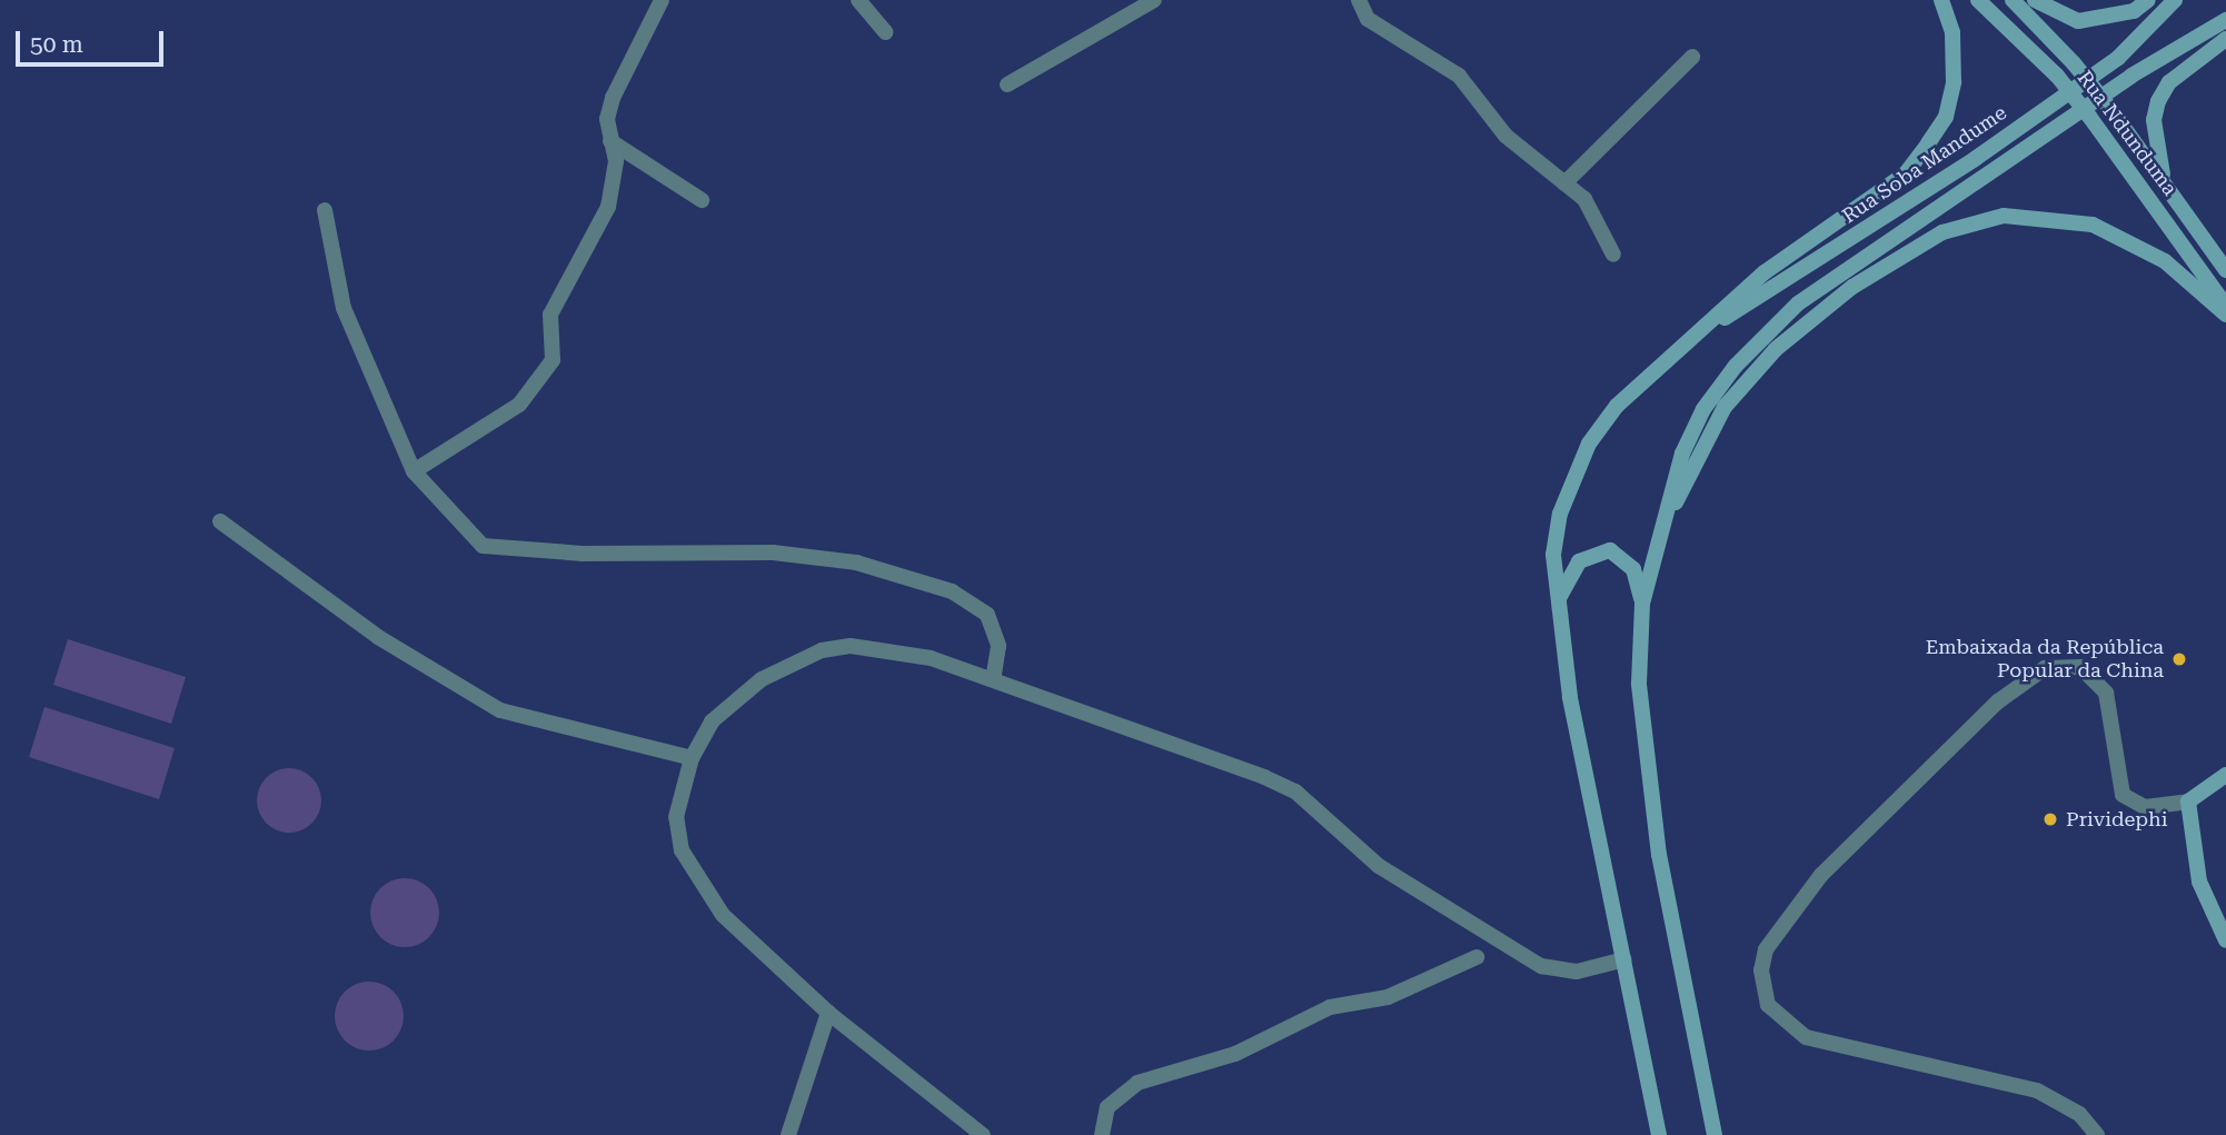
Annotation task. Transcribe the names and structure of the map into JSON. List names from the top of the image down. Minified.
{"streets":{"main road":["Rua Ndunduma","Rua Soba Mandume"]},"places":["Embaixada da República Popular da China","Prividephi"],"scale_bar":"50 m"}
